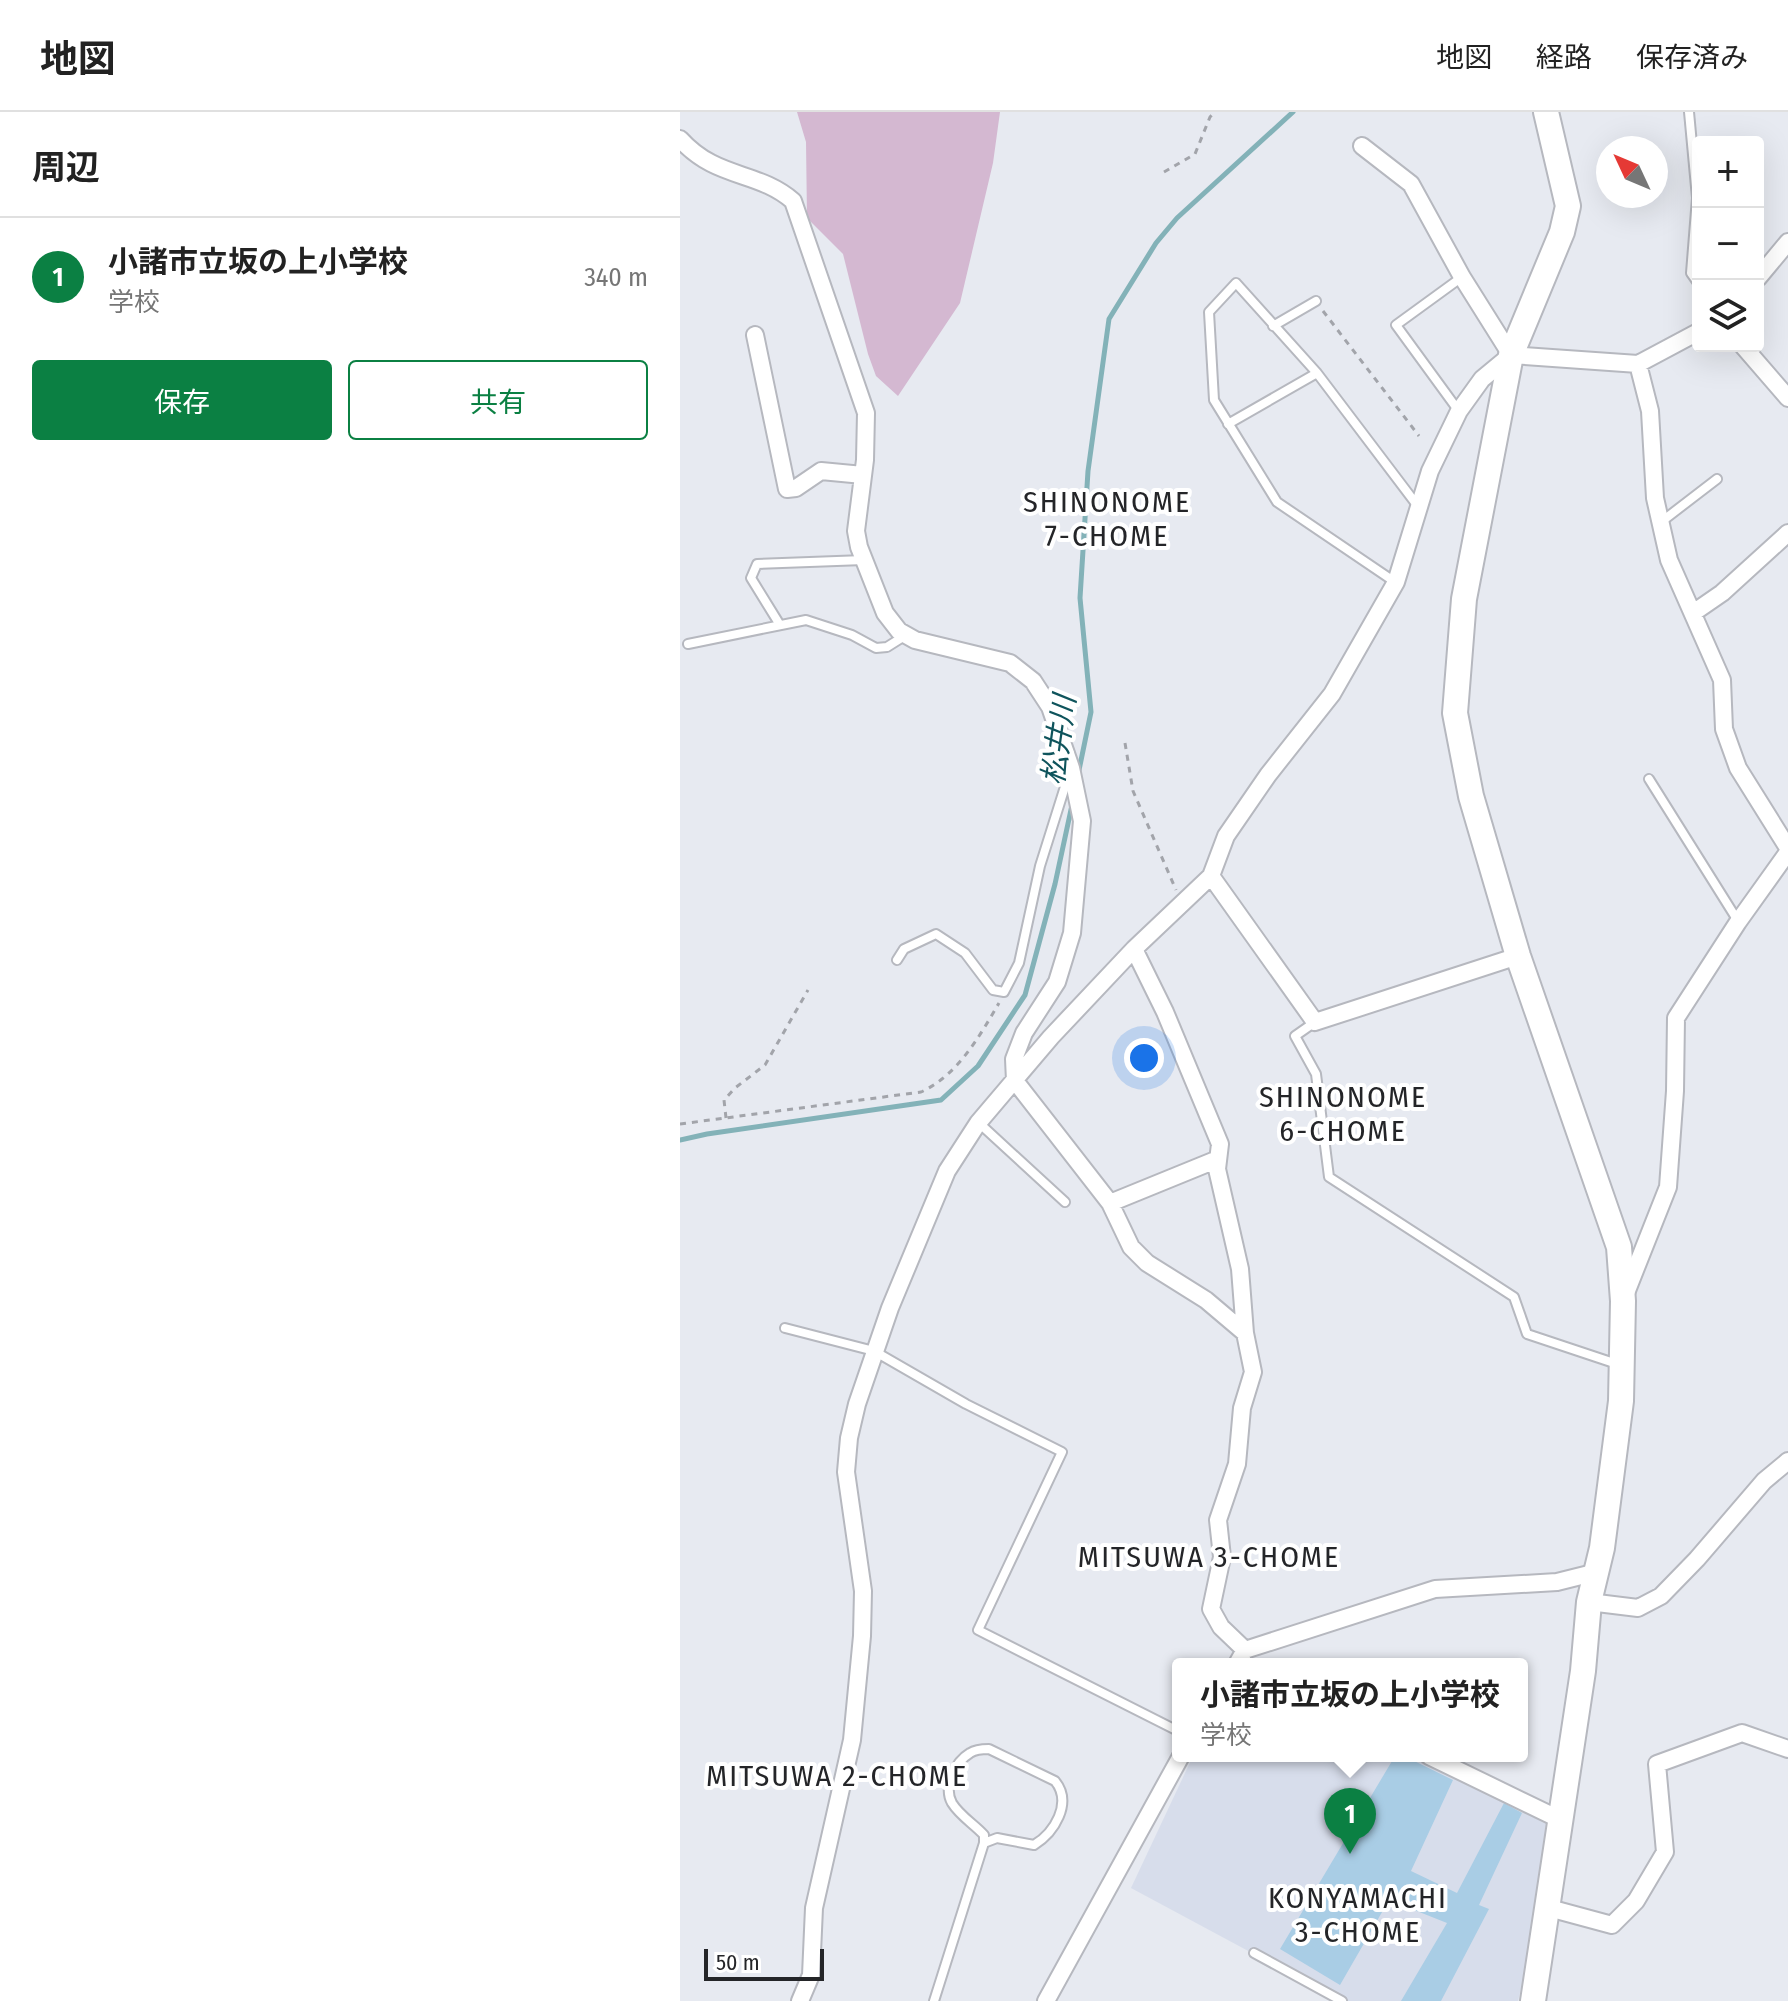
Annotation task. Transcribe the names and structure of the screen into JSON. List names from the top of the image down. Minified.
{"districts":["SHINONOME 7-CHOME","SHINONOME 6-CHOME","MITSUWA 3-CHOME","MITSUWA 2-CHOME","KONYAMACHI 3-CHOME"],"water":["松井川"],"scale_bar":"50 m","north":"top left","page":{"header":"地図","nav":["地図","経路","保存済み"],"heading":"周辺","map_buttons":["+","−"],"list":[{"mark":"1","name":"小諸市立坂の上小学校","note":"学校","value":"340 m"}],"buttons":["保存","共有"],"popup":["小諸市立坂の上小学校","学校"],"pins":"1","scale":"50 m"}}
